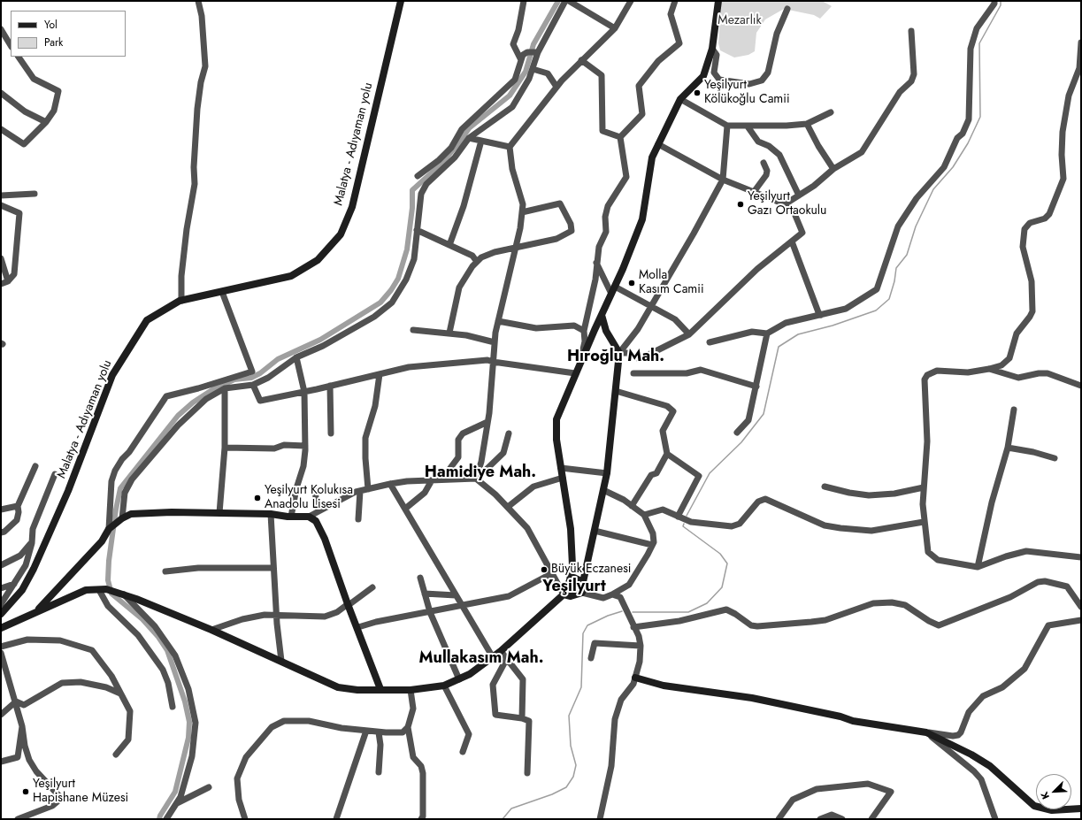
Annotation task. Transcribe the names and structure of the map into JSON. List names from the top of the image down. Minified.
{"streets":{"main road":["Malatya - Adıyaman yolu"]},"districts":["Hıroğlu Mah.","Hamidiye Mah.","Yeşilyurt","Mullakasım Mah."],"parks":["Mezarlık"],"places":["Yeşilyurt Kölükoğlu Camii","Yeşilyurt Gazı Ortaokulu","Molla Kasım Camii","Yeşilyurt Kolukısa Anadolu Lisesi","Büyük Eczanesi","Yeşilyurt Hapishane Müzesi"],"legend":["Yol","Park"],"north":"bottom left"}
